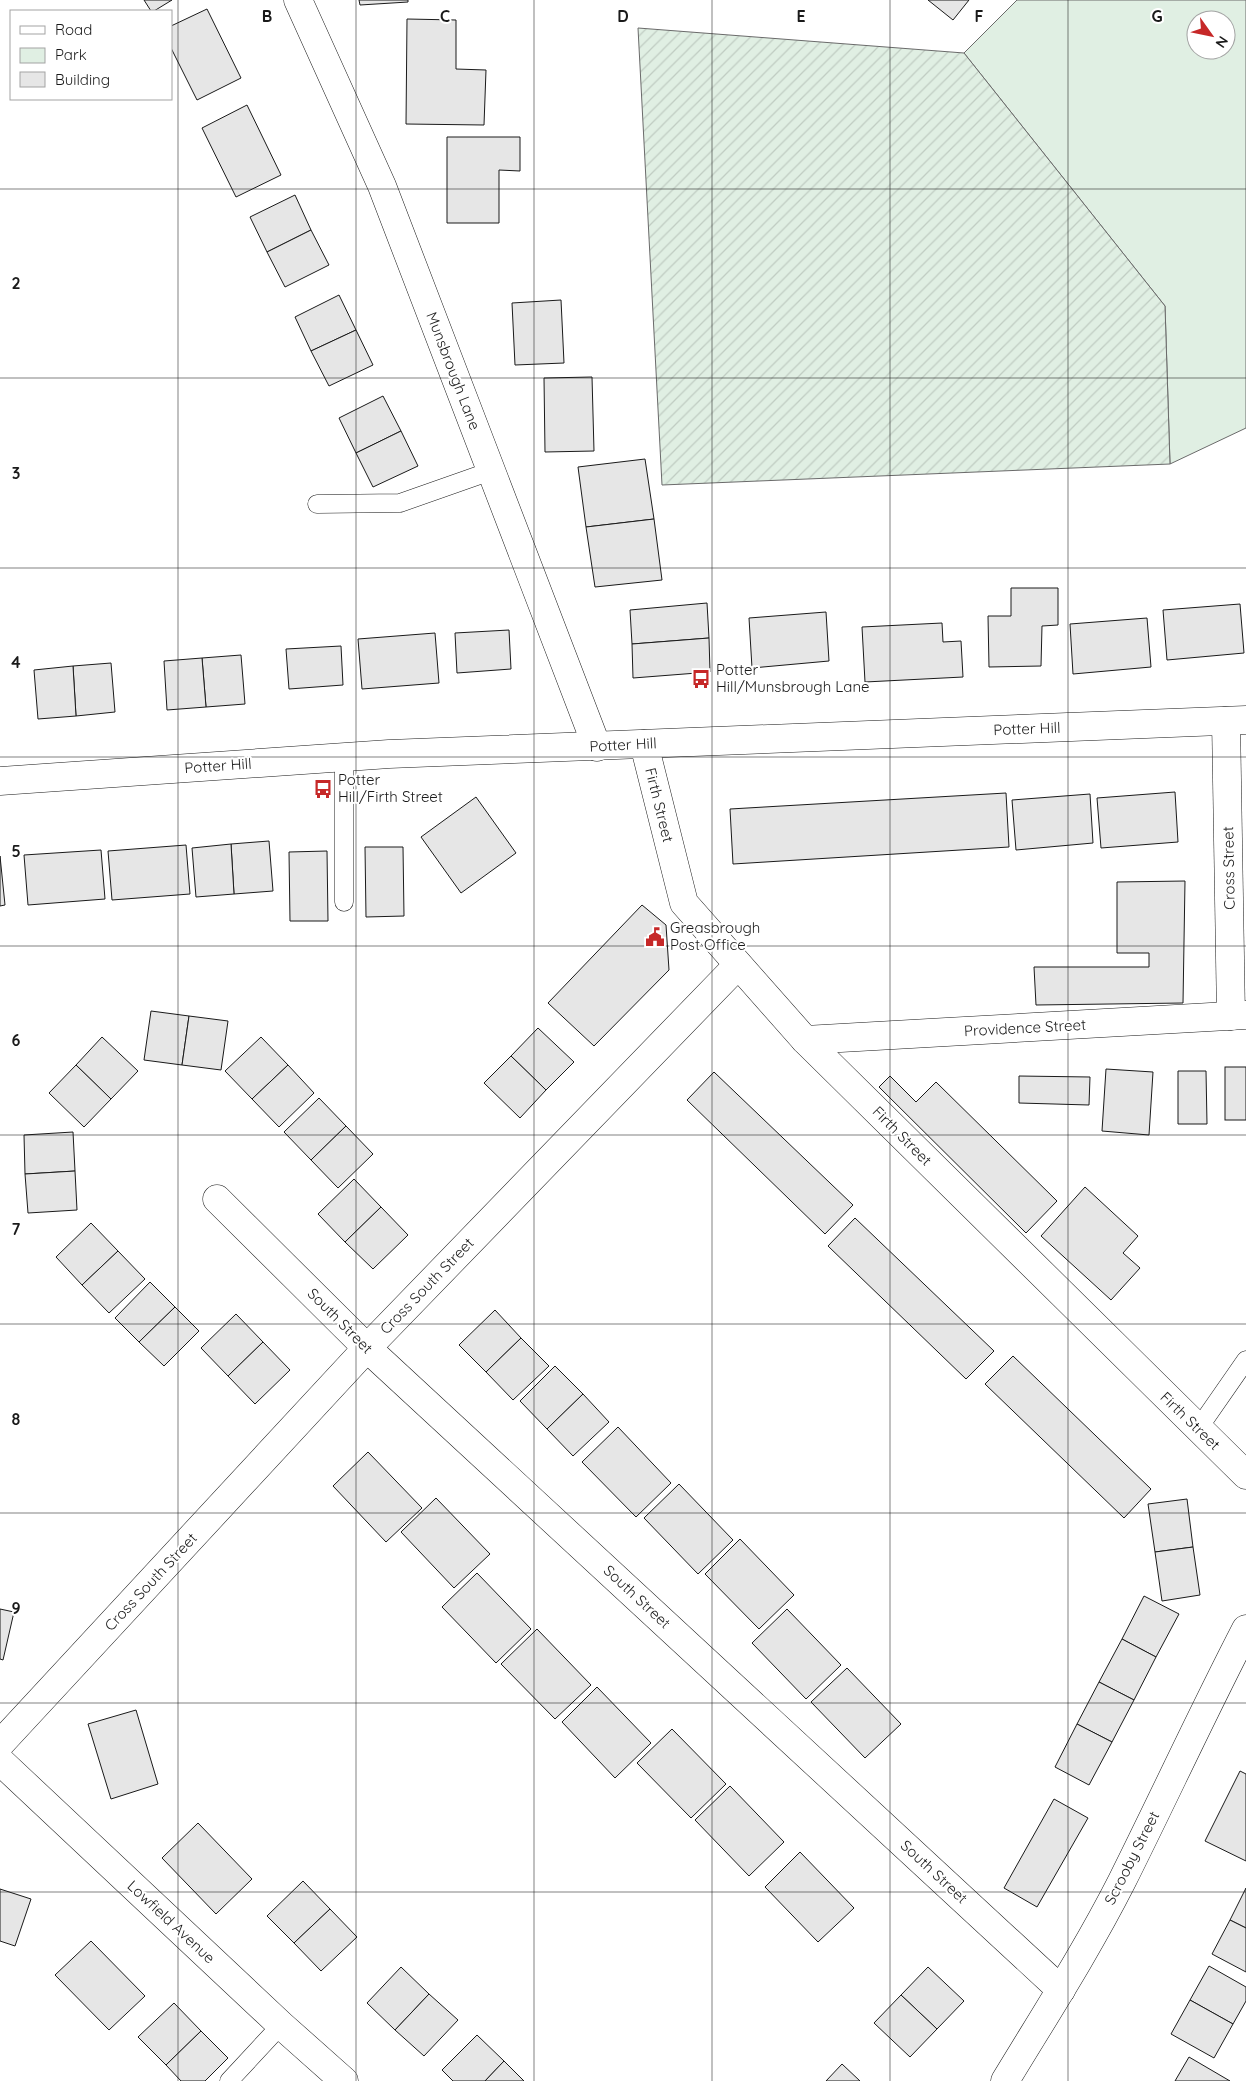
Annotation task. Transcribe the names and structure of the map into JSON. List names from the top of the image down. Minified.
{"streets":{"street":["Munsbrough Lane","Potter Hill","Firth Street","Cross Street","Providence Street","Cross South Street","South Street","Scrooby Street","Lowfield Avenue"]},"crossings":[["Munsbrough Lane","Potter Hill"],["Potter Hill","Firth Street"],["Potter Hill","Cross Street"],["Firth Street","Providence Street"],["Firth Street","Cross South Street"],["Cross Street","Providence Street"],["Cross South Street","South Street"],["South Street","Scrooby Street"]],"places":{"bus stop":["Potter Hill/Munsbrough Lane","Potter Hill/Firth Street"],"public building":["Greasbrough Post Office"]},"legend":["Road","Park","Building"],"north":"bottom right","grid":{"columns":["B","C","D","E","F","G"],"rows":["2","3","4","5","6","7","8","9"]}}
